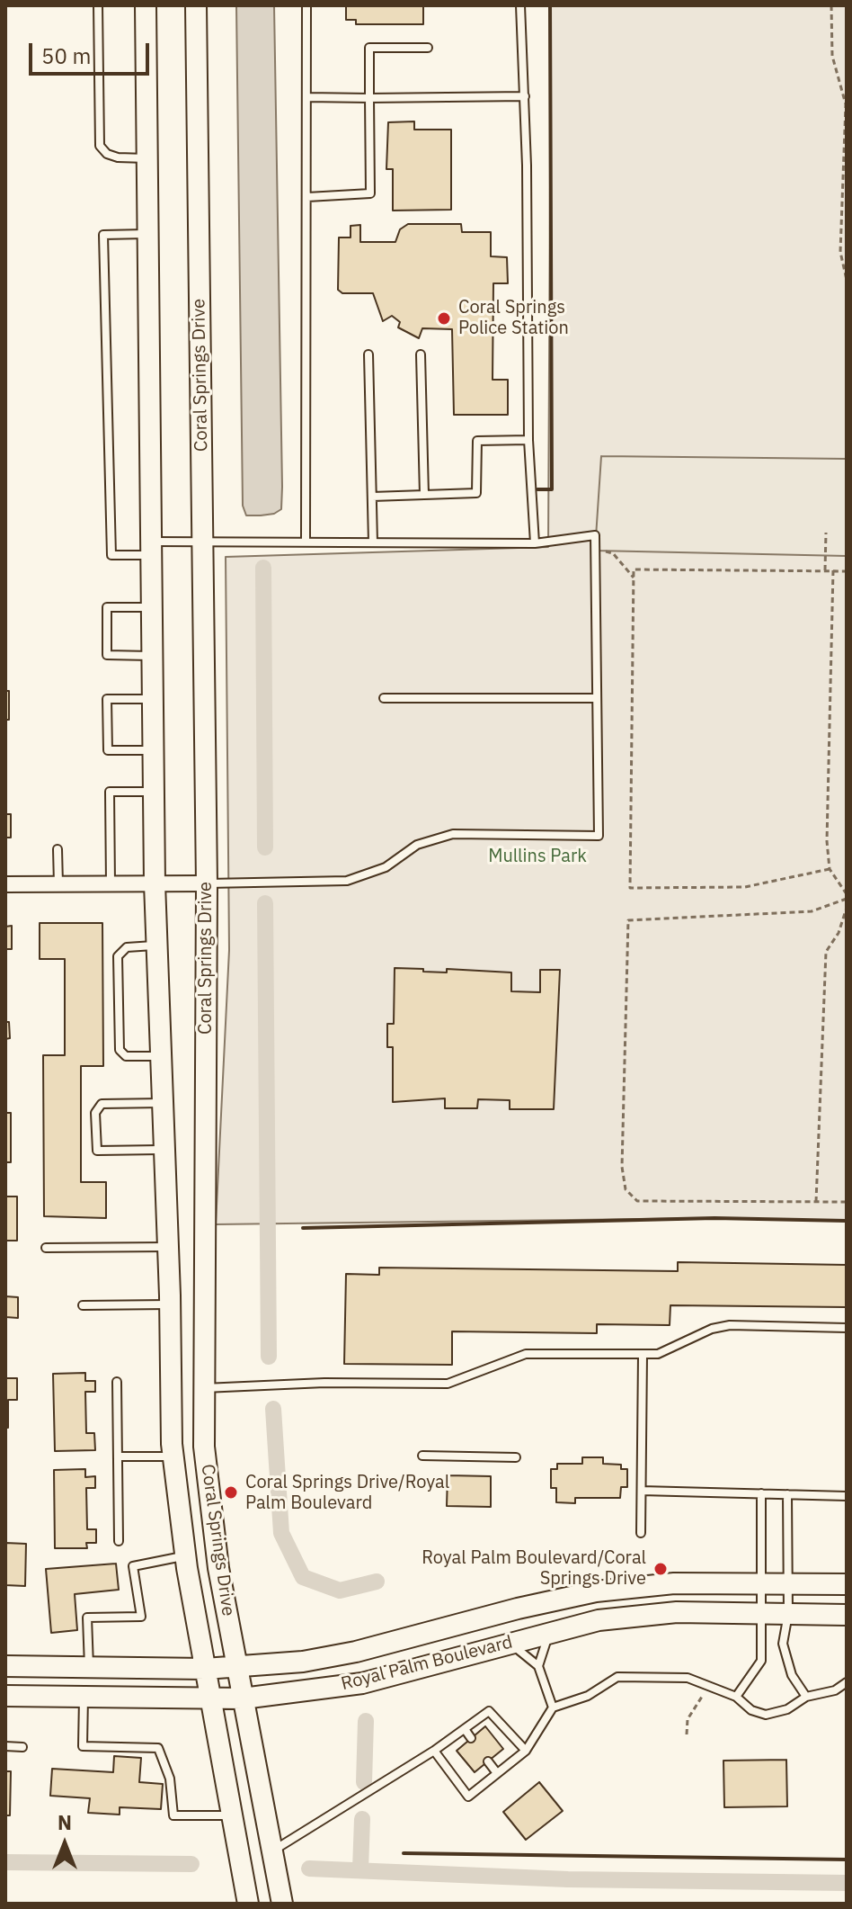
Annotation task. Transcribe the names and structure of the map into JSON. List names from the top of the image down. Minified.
{"streets":{"main road":["Coral Springs Drive","Royal Palm Boulevard"]},"crossings":[["Coral Springs Drive","Royal Palm Boulevard"]],"parks":["Mullins Park"],"places":["Coral Springs Police Station","Coral Springs Drive/Royal Palm Boulevard","Royal Palm Boulevard/Coral Springs Drive"],"scale_bar":"50 m","north":"top"}
